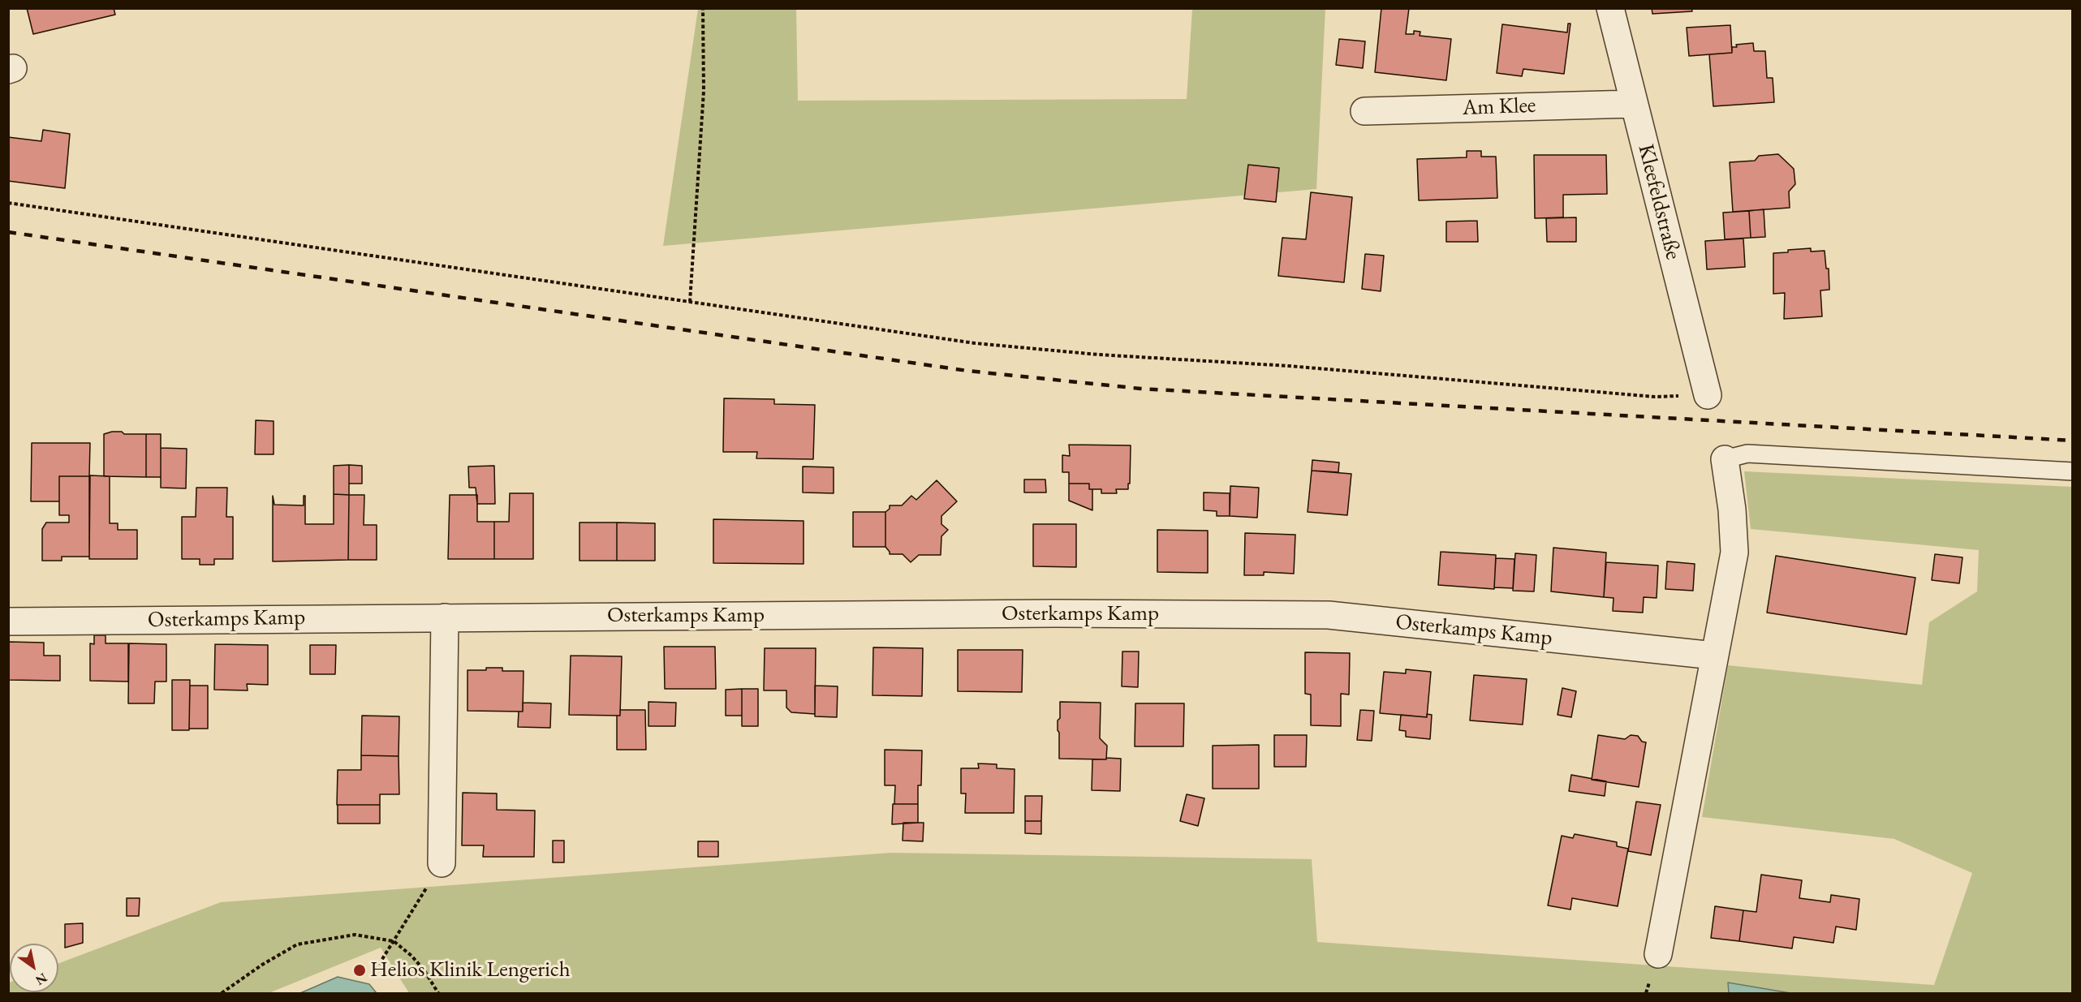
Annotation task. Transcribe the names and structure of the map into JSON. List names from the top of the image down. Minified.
{"streets":{"street":["Am Klee","Kleefeldstraße","Osterkamps Kamp"]},"crossings":[["Am Klee","Kleefeldstraße"]],"places":["Helios Klinik Lengerich"],"north":"bottom right"}
